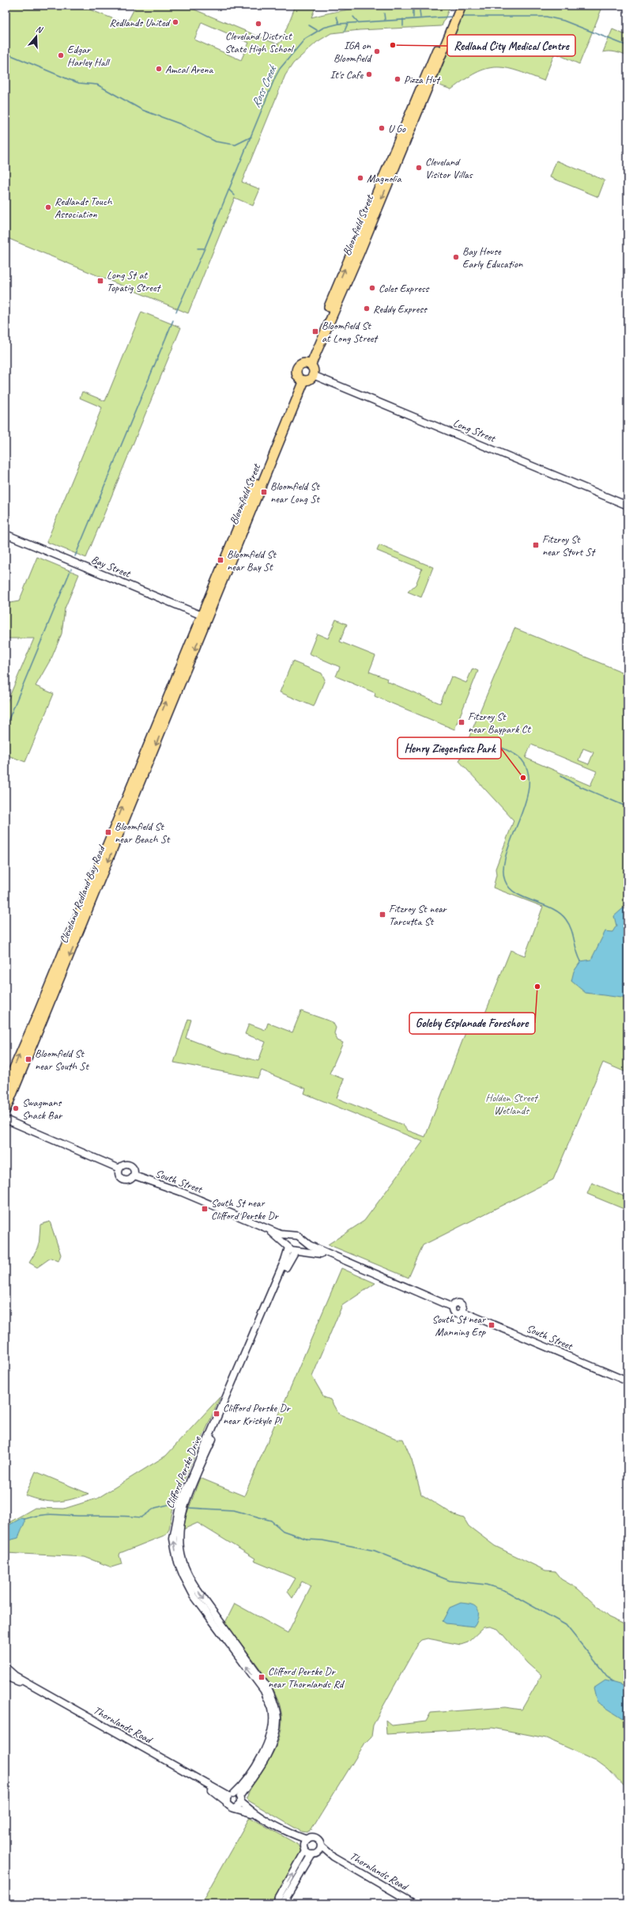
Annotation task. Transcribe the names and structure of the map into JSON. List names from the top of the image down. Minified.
{"streets":{"highway":["Bloomfield Street","Cleveland Redland Bay Road"],"street":["Long Street","Bay Street","South Street","Clifford Perske Drive","Thornlands Road"]},"crossings":[["Bloomfield Street","Long Street"],["Bloomfield Street","Bay Street"],["Bloomfield Street","Cleveland Redland Bay Road"],["Bay Street","Cleveland Redland Bay Road"],["South Street","Clifford Perske Drive"],["Clifford Perske Drive","Thornlands Road"]],"water":["Ross Creek"],"parks":["Holden Street Wetlands"],"places":{"other":["Redlands United","Cleveland District State High School","Redland City Medical Centre","IGA on Bloomfield","Edgar Harley Hall","Amcal Arena","It's Cafe","Pizza Hut","U Go","Cleveland Visitor Villas","Magnolia","Redlands Touch Association","Bay House Early Education","Coles Express","Reddy Express","Henry Ziegenfusz Park","Goleby Esplanade Foreshore","Swagmans Snack Bar"],"transit":["Long St at Topatig Street","Bloomfield St at Long Street","Bloomfield St near Long St","Fitzroy St near Sturt St","Bloomfield St near Bay St","Fitzroy St near Baypark Ct","Bloomfield St near Beach St","Fitzroy St near Tarcutta St","Bloomfield St near South St","South St near Clifford Perske Dr","South St near Manning Esp","Clifford Perske Dr near Kriskyle Pl","Clifford Perske Dr near Thornlands Rd"]},"north":"top"}
